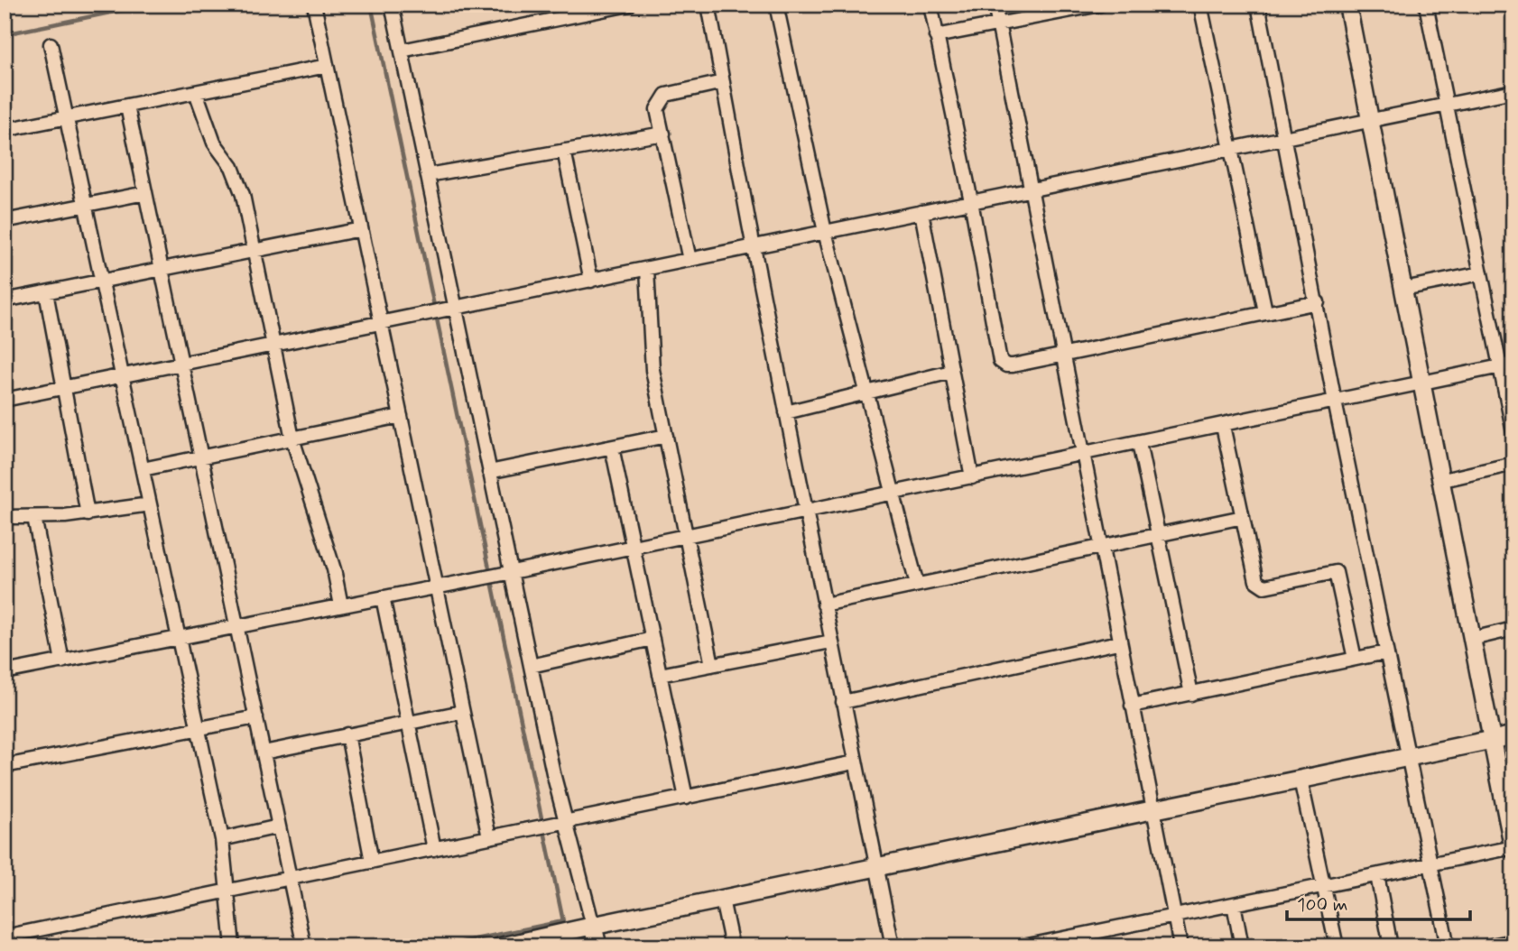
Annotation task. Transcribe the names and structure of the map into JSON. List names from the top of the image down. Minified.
{"scale_bar":"100 m"}
